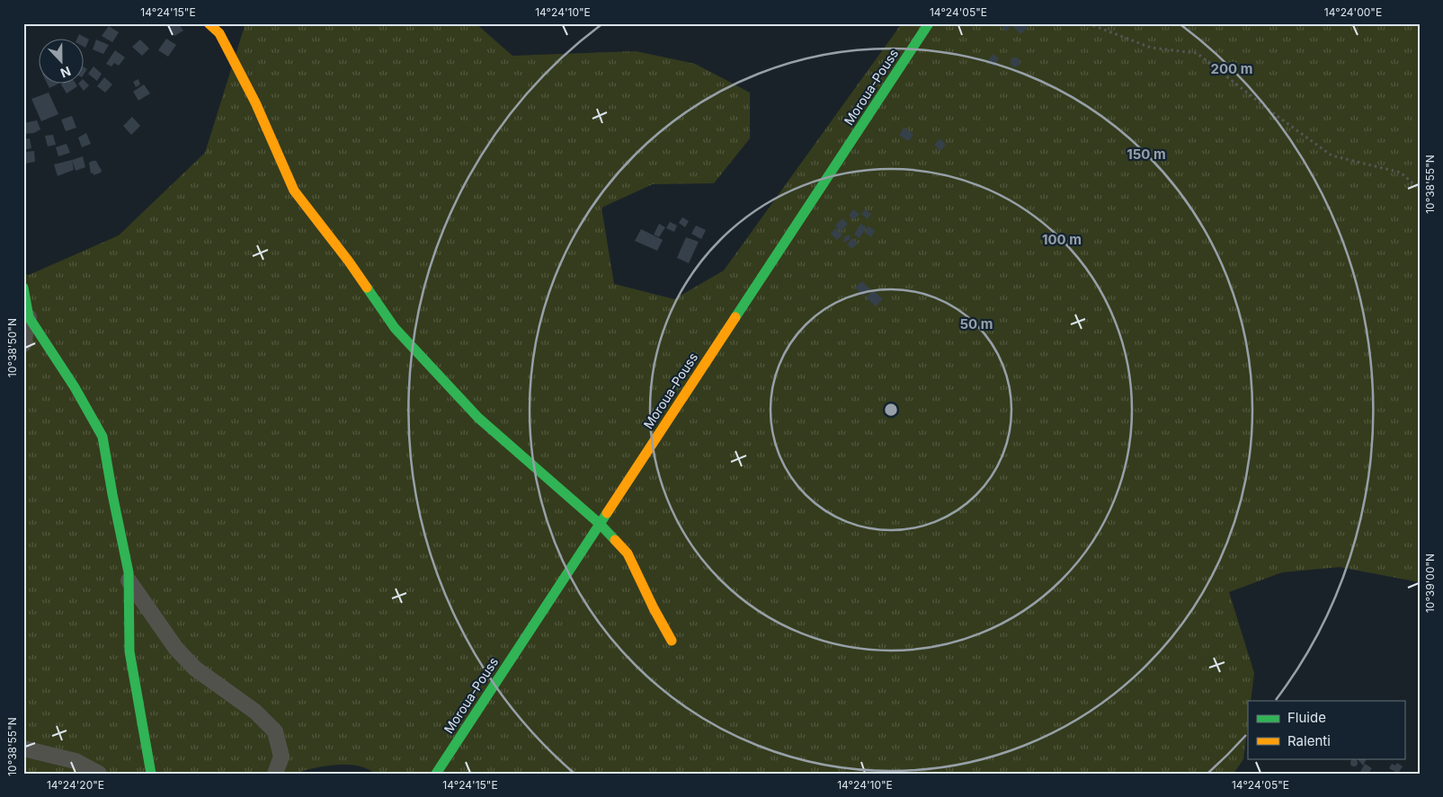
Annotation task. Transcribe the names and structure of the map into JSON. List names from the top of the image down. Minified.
{"streets":{"street":["Moroua-Pouss"]},"legend":["Fluide","Ralenti"],"north":"bottom","coordinates":["14°24'15\"E","14°24'10\"E","14°24'05\"E","14°24'00\"E","10°38'55\"N","10°38'50\"N","10°39'00\"N","14°24'20\"E"],"rings":["200 m","150 m","100 m","50 m"]}
